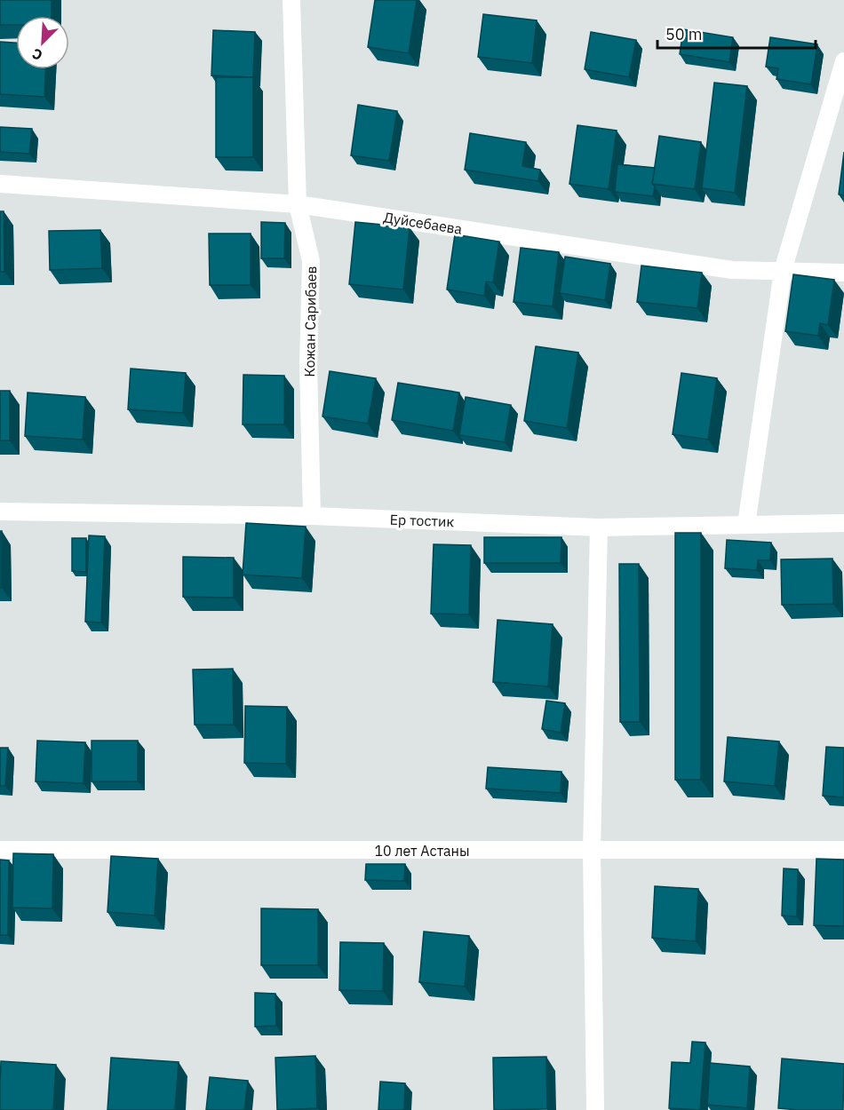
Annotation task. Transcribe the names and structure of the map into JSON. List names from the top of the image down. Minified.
{"streets":{"street":["Дуйсебаева","Кожан Сарибаев","Ер тостик","10 лет Астаны"]},"crossings":[["Дуйсебаева","Кожан Сарибаев"],["Кожан Сарибаев","Ер тостик"]],"scale_bar":"50 m","north":"bottom left"}
